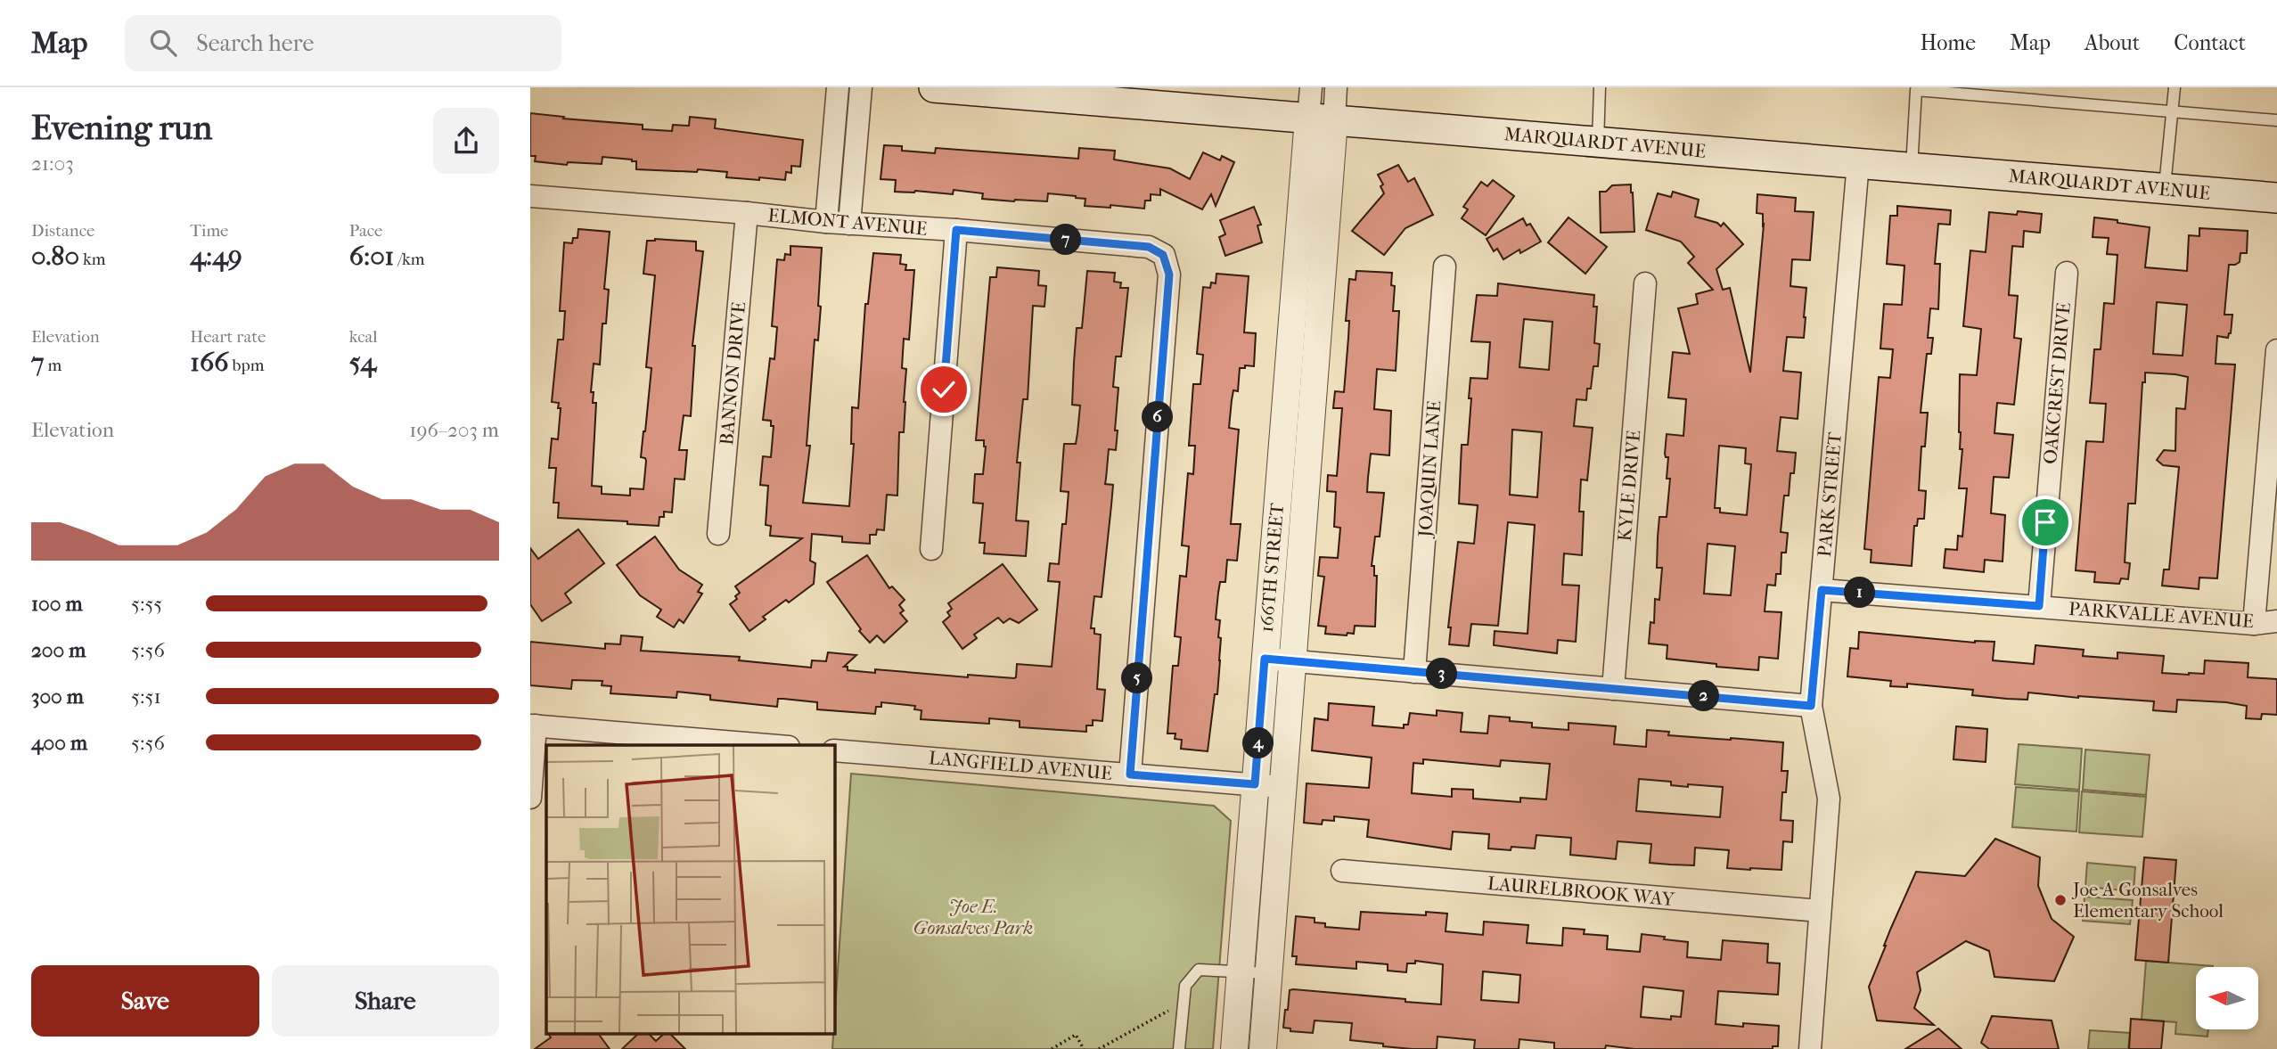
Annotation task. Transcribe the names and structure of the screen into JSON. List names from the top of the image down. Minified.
{"streets":{"main road":["MARQUARDT AVENUE"],"street":["ELMONT AVENUE","BANNON DRIVE","OAKCREST DRIVE","JOAQUIN LANE","KYLE DRIVE","PARK STREET","166TH STREET","PARKVALLE AVENUE","LANGFIELD AVENUE","LAURELBROOK WAY"]},"crossings":[["MARQUARDT AVENUE","PARK STREET"],["MARQUARDT AVENUE","166TH STREET"],["ELMONT AVENUE","BANNON DRIVE"],["ELMONT AVENUE","LANGFIELD AVENUE"],["OAKCREST DRIVE","PARKVALLE AVENUE"],["PARK STREET","PARKVALLE AVENUE"],["PARK STREET","LAURELBROOK WAY"],["166TH STREET","LANGFIELD AVENUE"]],"parks":["Joe E. Gonsalves Park"],"places":["Joe A Gonsalves Elementary School"],"north":"left","page":{"header":"Map","search":"Search here","nav":["Home","Map","About","Contact"],"heading":["Evening run","21:03"],"stats":[["Distance","0.80 km"],["Time","4:49"],["Pace","6:01 /km"],["Elevation","7 m"],["Heart rate","166 bpm"],["kcal","54"]],"pins":["7","6","1","3","5","2","4"],"chart":["Elevation","196–203 m"],"list":[{"name":"100 m","note":"5:55"},{"name":"200 m","note":"5:56"},{"name":"300 m","note":"5:51"},{"name":"400 m","note":"5:56"}],"buttons":["Save","Share"]}}
